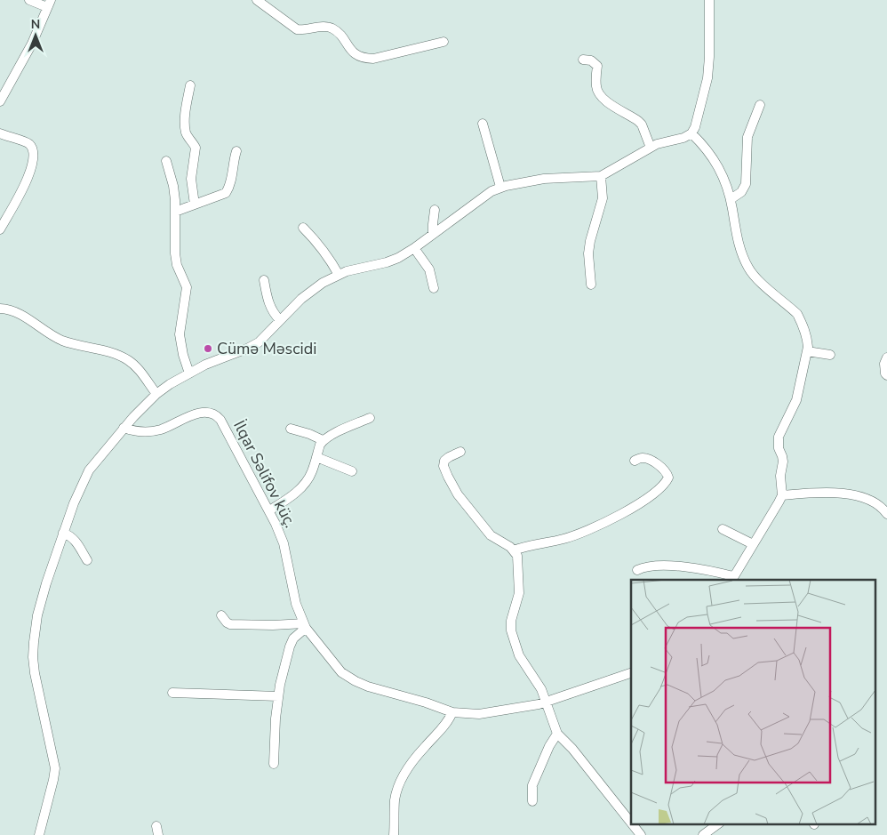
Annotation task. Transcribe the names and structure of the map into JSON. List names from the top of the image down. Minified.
{"streets":{"street":["İlqar Səlifov küç."]},"places":["Cümə Məscidi"],"north":"top"}
